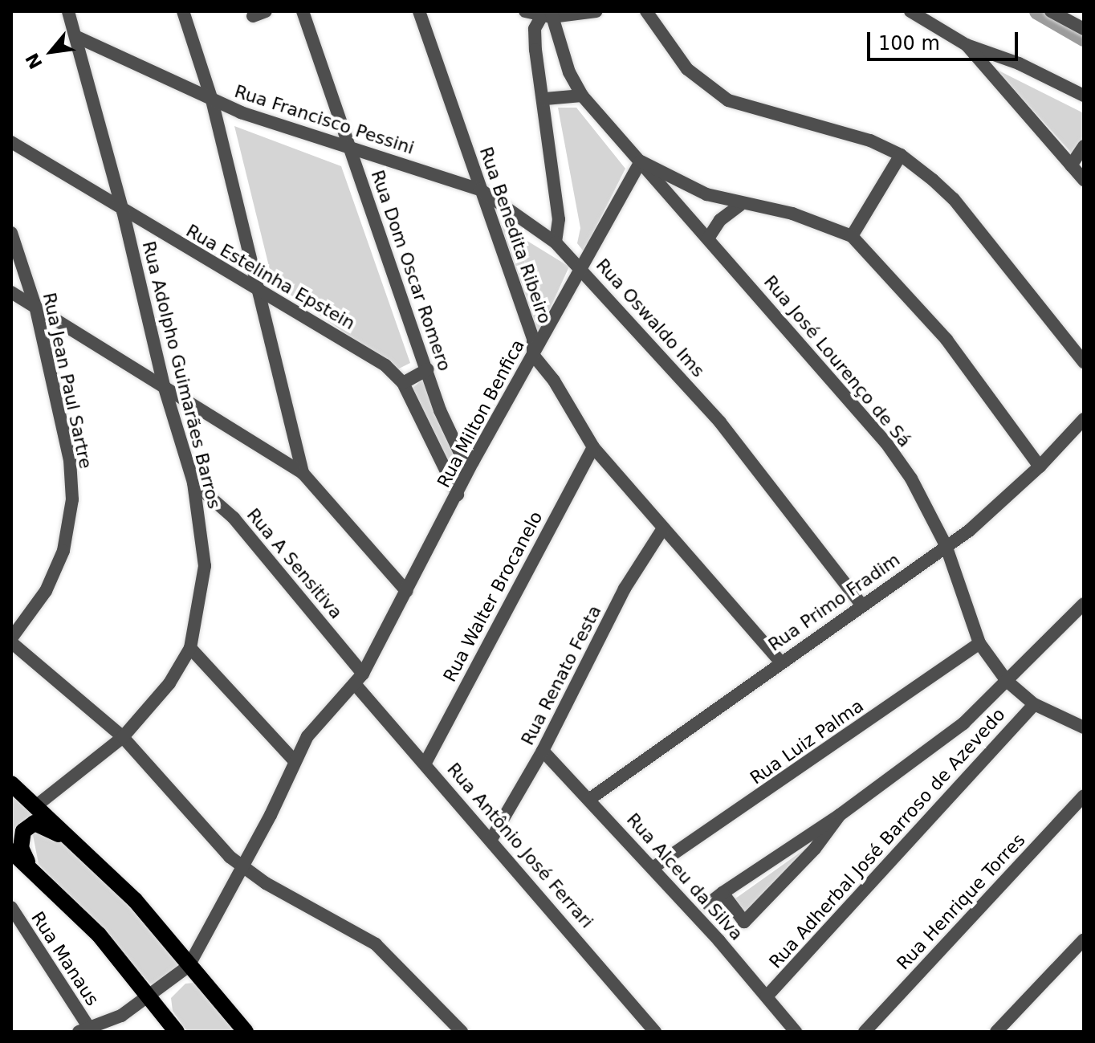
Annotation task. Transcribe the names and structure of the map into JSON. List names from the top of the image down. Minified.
{"streets":{"street":["Rua Francisco Pessini","Rua Benedita Ribeiro","Rua Dom Oscar Romero","Rua Estelinha Epstein","Rua Oswaldo Ims","Rua José Lourenço de Sá","Rua Adolpho Guimarães Barros","Rua Jean Paul Sartre","Rua Milton Benfica","Rua A Sensitiva","Rua Walter Brocanelo","Rua Primo Fradim","Rua Renato Festa","Rua Luiz Palma","Rua Adherbal José Barroso de Azevedo","Rua Antônio José Ferrari","Rua Alceu da Silva","Rua Henrique Torres","Rua Manaus"]},"crossings":[["Rua Francisco Pessini","Rua Benedita Ribeiro"],["Rua Francisco Pessini","Rua Dom Oscar Romero"],["Rua Francisco Pessini","Rua Oswaldo Ims"],["Rua Francisco Pessini","Rua Adolpho Guimarães Barros"],["Rua Benedita Ribeiro","Rua Milton Benfica"],["Rua Benedita Ribeiro","Rua Walter Brocanelo"],["Rua Benedita Ribeiro","Rua Primo Fradim"],["Rua Benedita Ribeiro","Rua Renato Festa"],["Rua Dom Oscar Romero","Rua Milton Benfica"],["Rua Estelinha Epstein","Rua Adolpho Guimarães Barros"],["Rua Estelinha Epstein","Rua Milton Benfica"],["Rua Oswaldo Ims","Rua Milton Benfica"],["Rua Oswaldo Ims","Rua Primo Fradim"],["Rua José Lourenço de Sá","Rua Milton Benfica"],["Rua José Lourenço de Sá","Rua Primo Fradim"],["Rua José Lourenço de Sá","Rua Luiz Palma"],["Rua José Lourenço de Sá","Rua Adherbal José Barroso de Azevedo"],["Rua Adolpho Guimarães Barros","Rua A Sensitiva"],["Rua Milton Benfica","Rua A Sensitiva"],["Rua Milton Benfica","Rua Antônio José Ferrari"],["Rua A Sensitiva","Rua Antônio José Ferrari"],["Rua Walter Brocanelo","Rua Antônio José Ferrari"],["Rua Primo Fradim","Rua Alceu da Silva"],["Rua Renato Festa","Rua Antônio José Ferrari"],["Rua Renato Festa","Rua Alceu da Silva"],["Rua Luiz Palma","Rua Alceu da Silva"],["Rua Adherbal José Barroso de Azevedo","Rua Alceu da Silva"]],"scale_bar":"100 m","north":"bottom left"}
